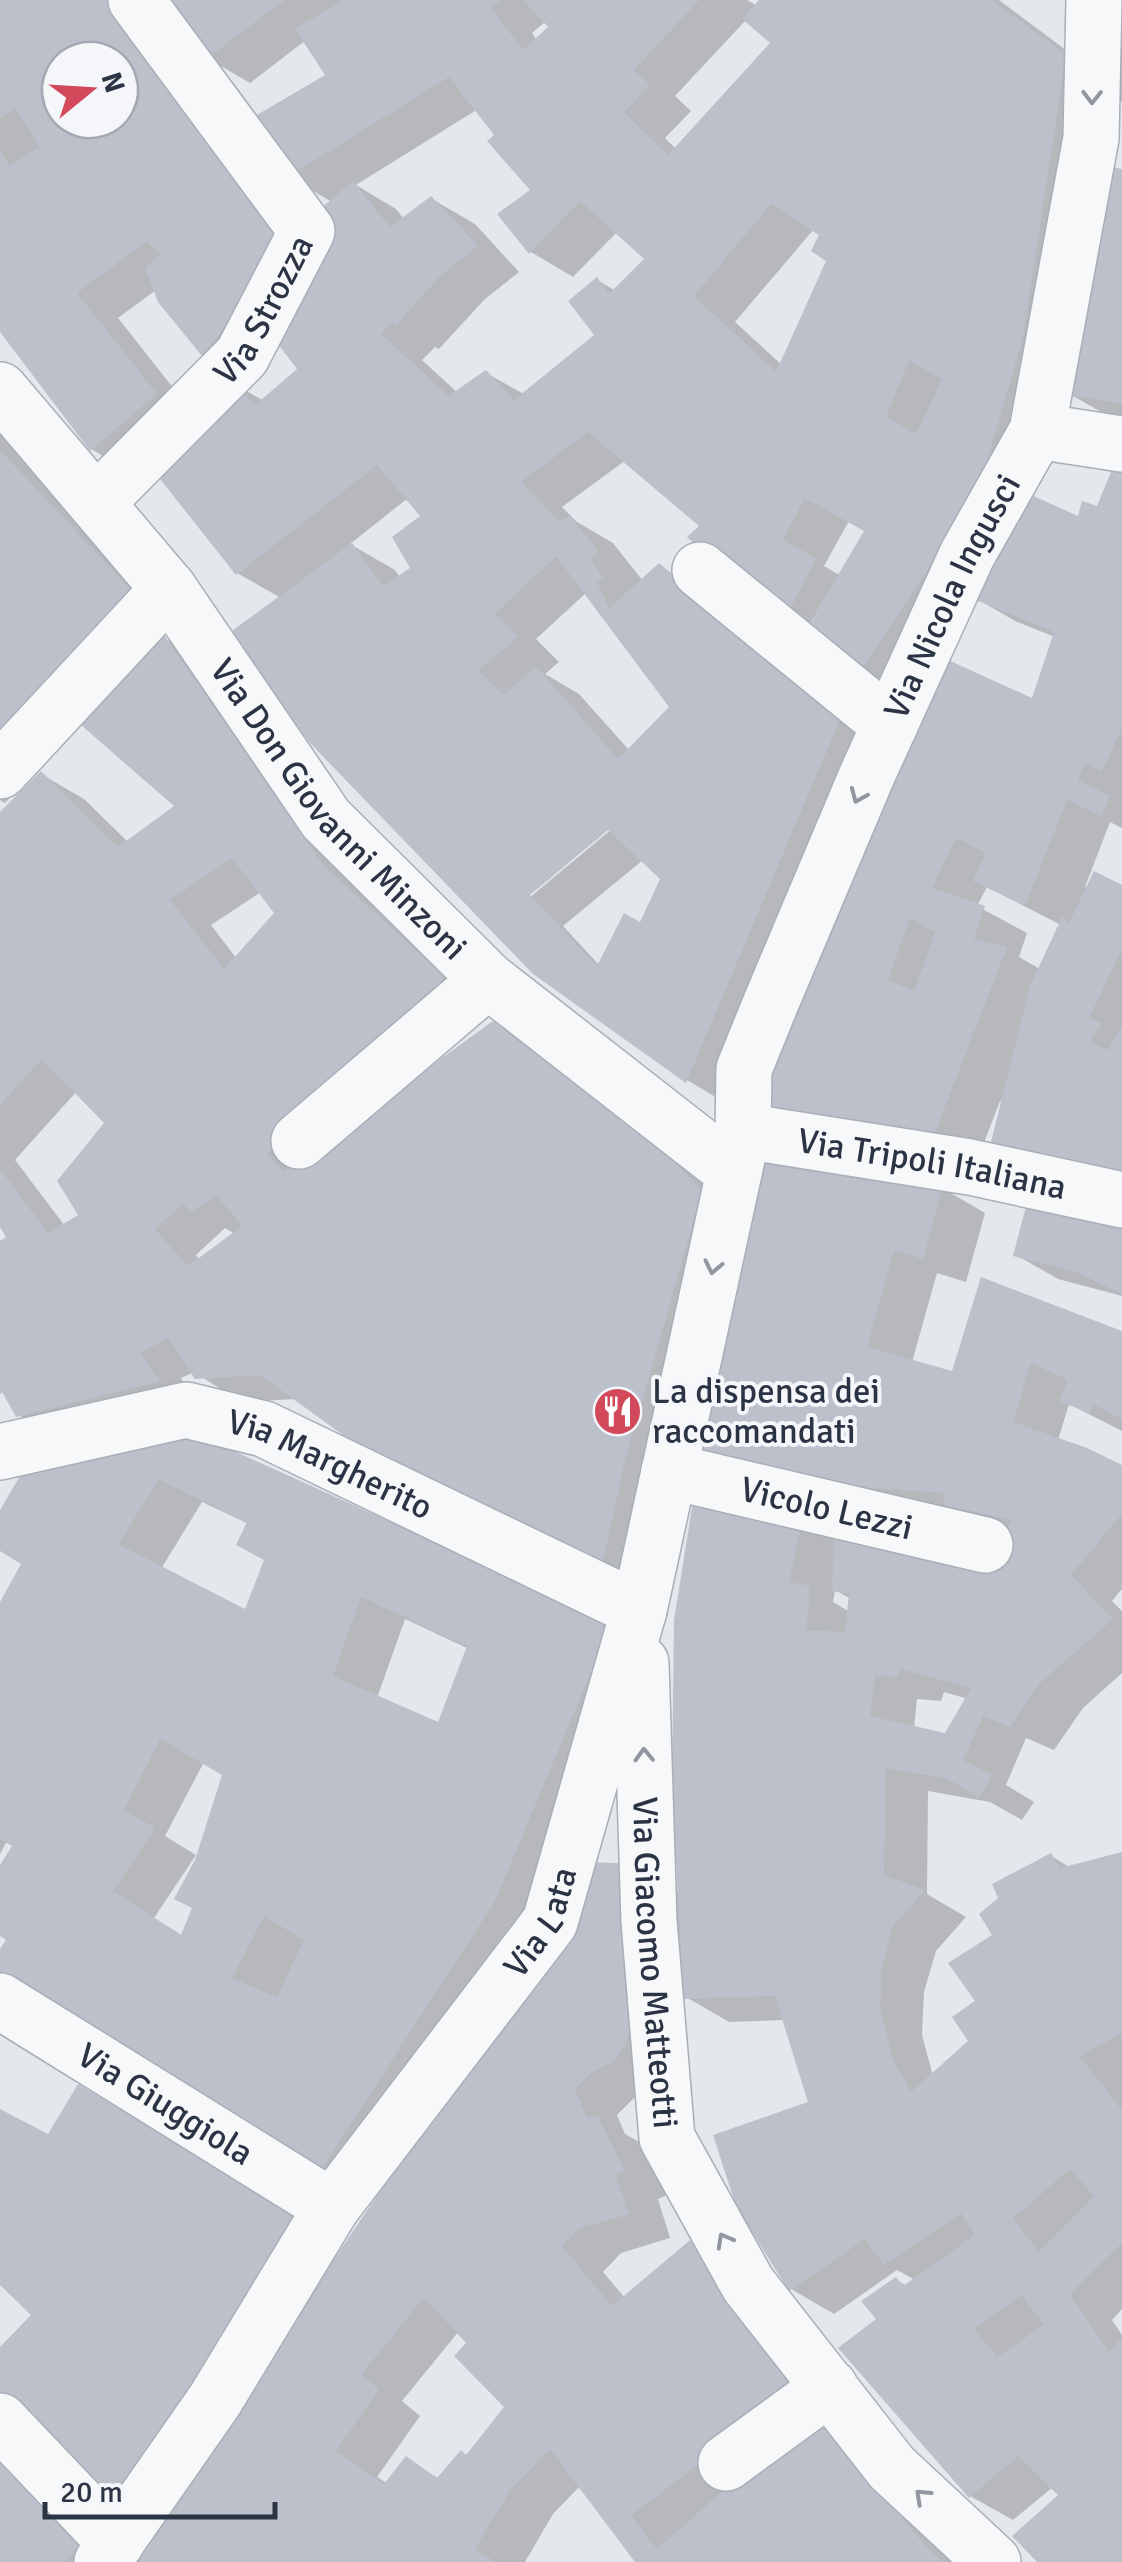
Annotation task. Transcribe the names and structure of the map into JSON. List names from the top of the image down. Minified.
{"streets":{"street":["Via Strozza","Via Nicola Ingusci","Via Don Giovanni Minzoni","Via Tripoli Italiana","Via Margherito","Vicolo Lezzi","Via Lata","Via Giacomo Matteotti","Via Giuggiola"]},"crossings":[["Via Strozza","Via Don Giovanni Minzoni"],["Via Nicola Ingusci","Via Don Giovanni Minzoni"],["Via Nicola Ingusci","Via Tripoli Italiana"],["Via Nicola Ingusci","Via Lata"],["Via Don Giovanni Minzoni","Via Tripoli Italiana"],["Via Don Giovanni Minzoni","Via Lata"],["Via Tripoli Italiana","Via Lata"],["Via Margherito","Via Lata"],["Via Margherito","Via Giacomo Matteotti"],["Vicolo Lezzi","Via Lata"],["Via Lata","Via Giacomo Matteotti"],["Via Lata","Via Giuggiola"]],"one_way":["Via Nicola Ingusci","Via Giacomo Matteotti"],"places":{"restaurant":["La dispensa dei raccomandati"]},"scale_bar":"20 m","north":"right"}
